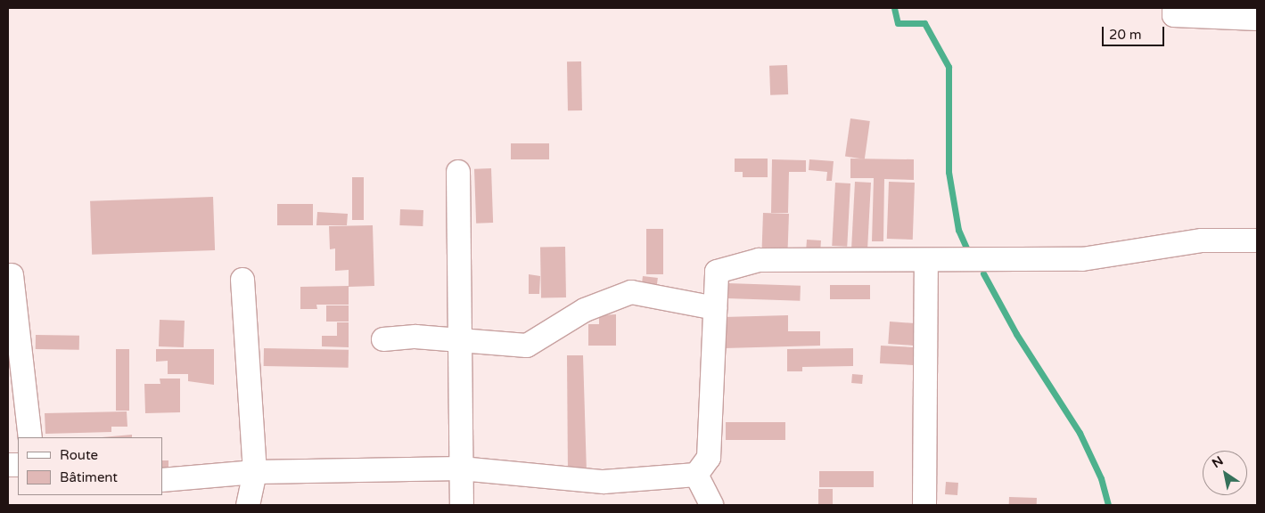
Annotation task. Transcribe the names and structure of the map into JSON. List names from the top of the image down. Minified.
{"legend":["Route","Bâtiment"],"scale_bar":"20 m","north":"top left"}
